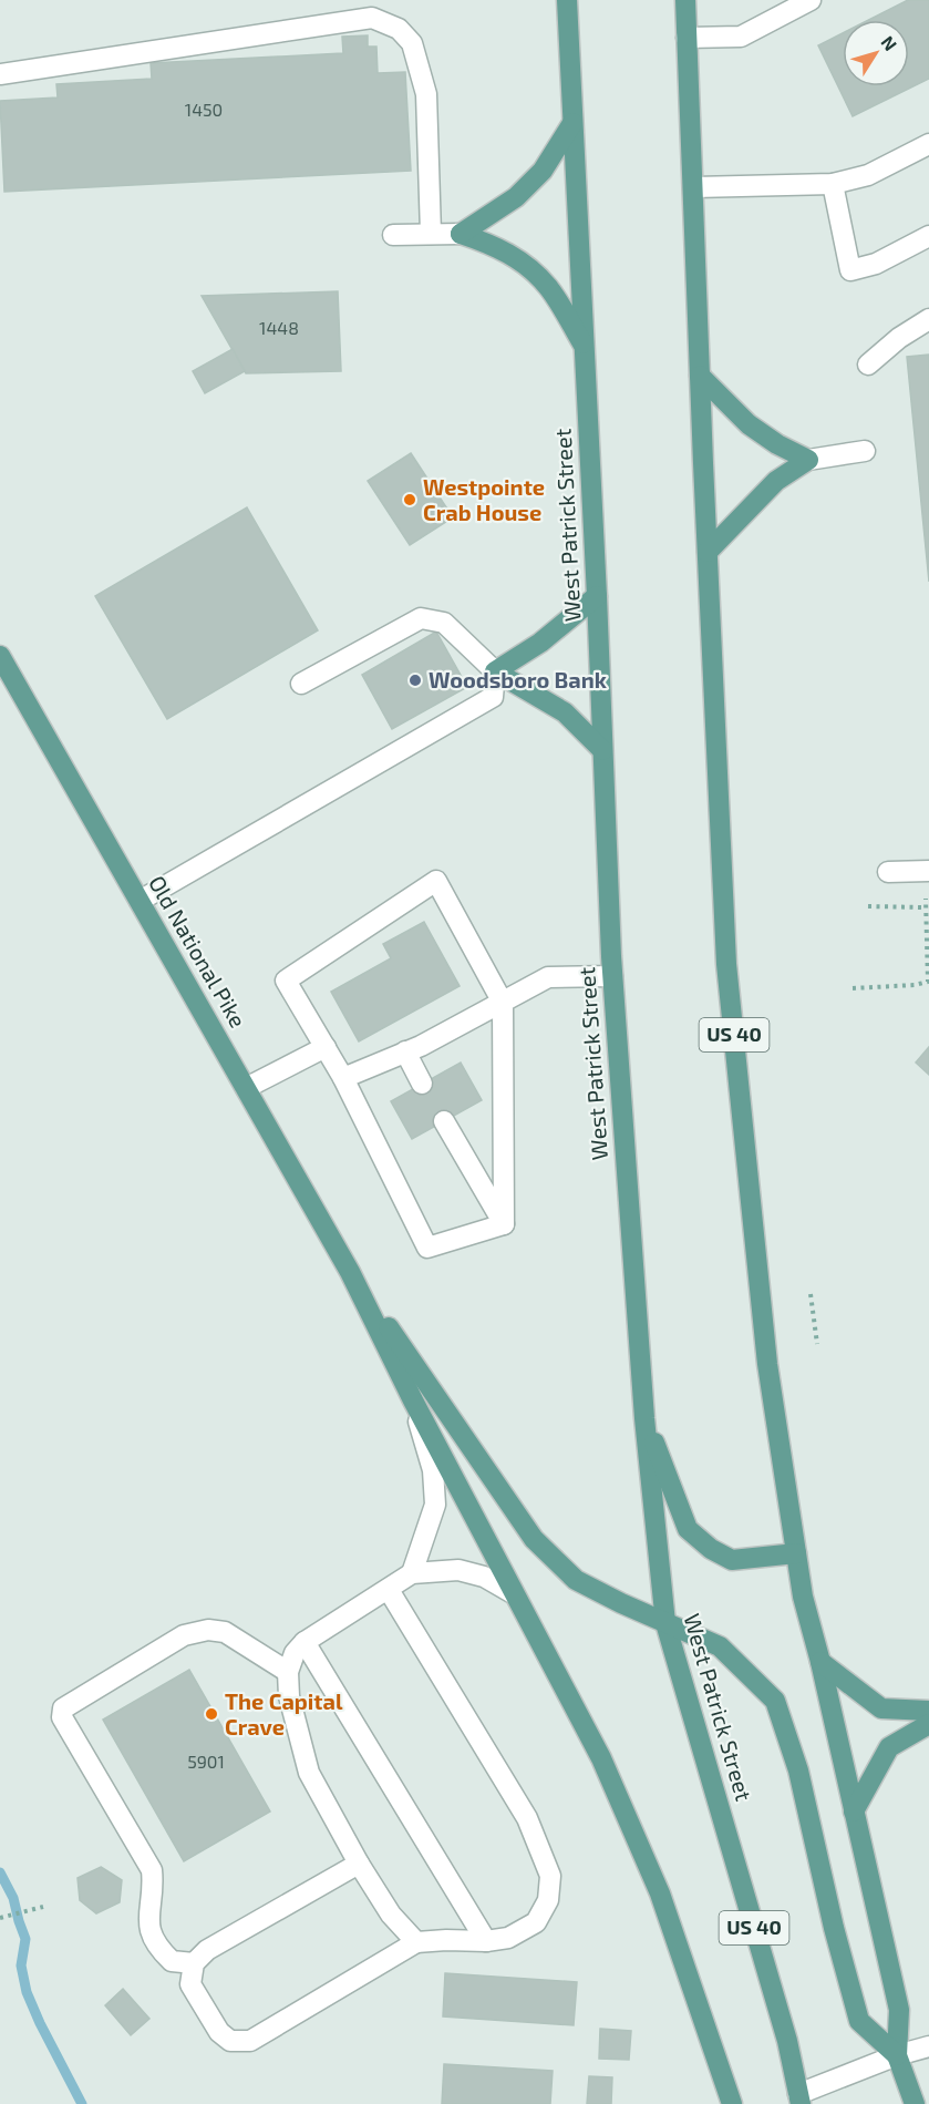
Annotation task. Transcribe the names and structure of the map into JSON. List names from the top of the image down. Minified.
{"streets":{"main road":["West Patrick Street","Old National Pike","US 40"]},"places":["Westpointe Crab House","Woodsboro Bank","The Capital Crave"],"house_numbers":["1450","1448","5901"],"north":"top right"}
